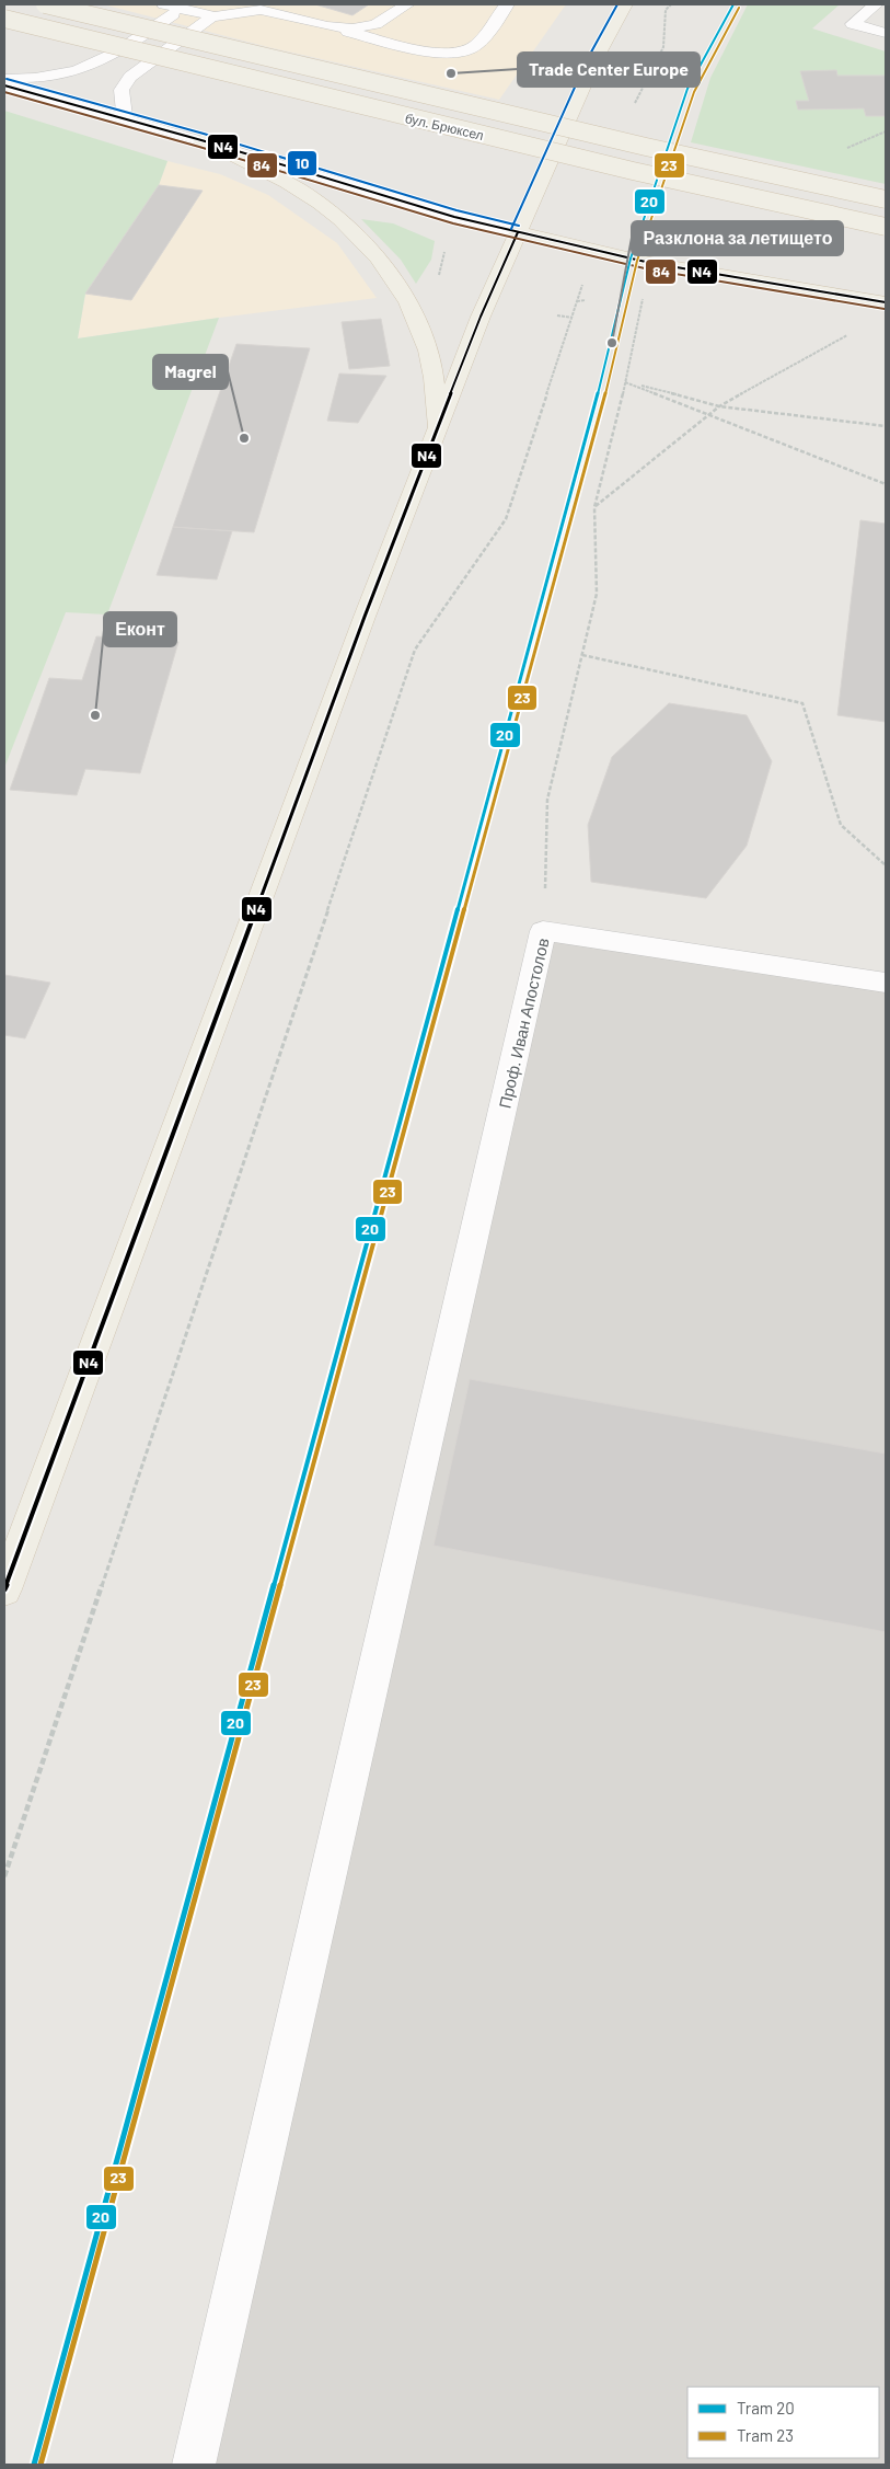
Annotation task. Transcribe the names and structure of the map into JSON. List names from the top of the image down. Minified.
{"streets":{"main road":["бул. Брюксел"],"street":["Проф. Иван Апостолов"]},"places":["Trade Center Europe","Разклона за летището","Magrel","Еконт"],"lines":["tram line 20","transit line 10","tram line 23","transit line N4","transit line 84"],"legend":["Tram 20","Tram 23"]}
